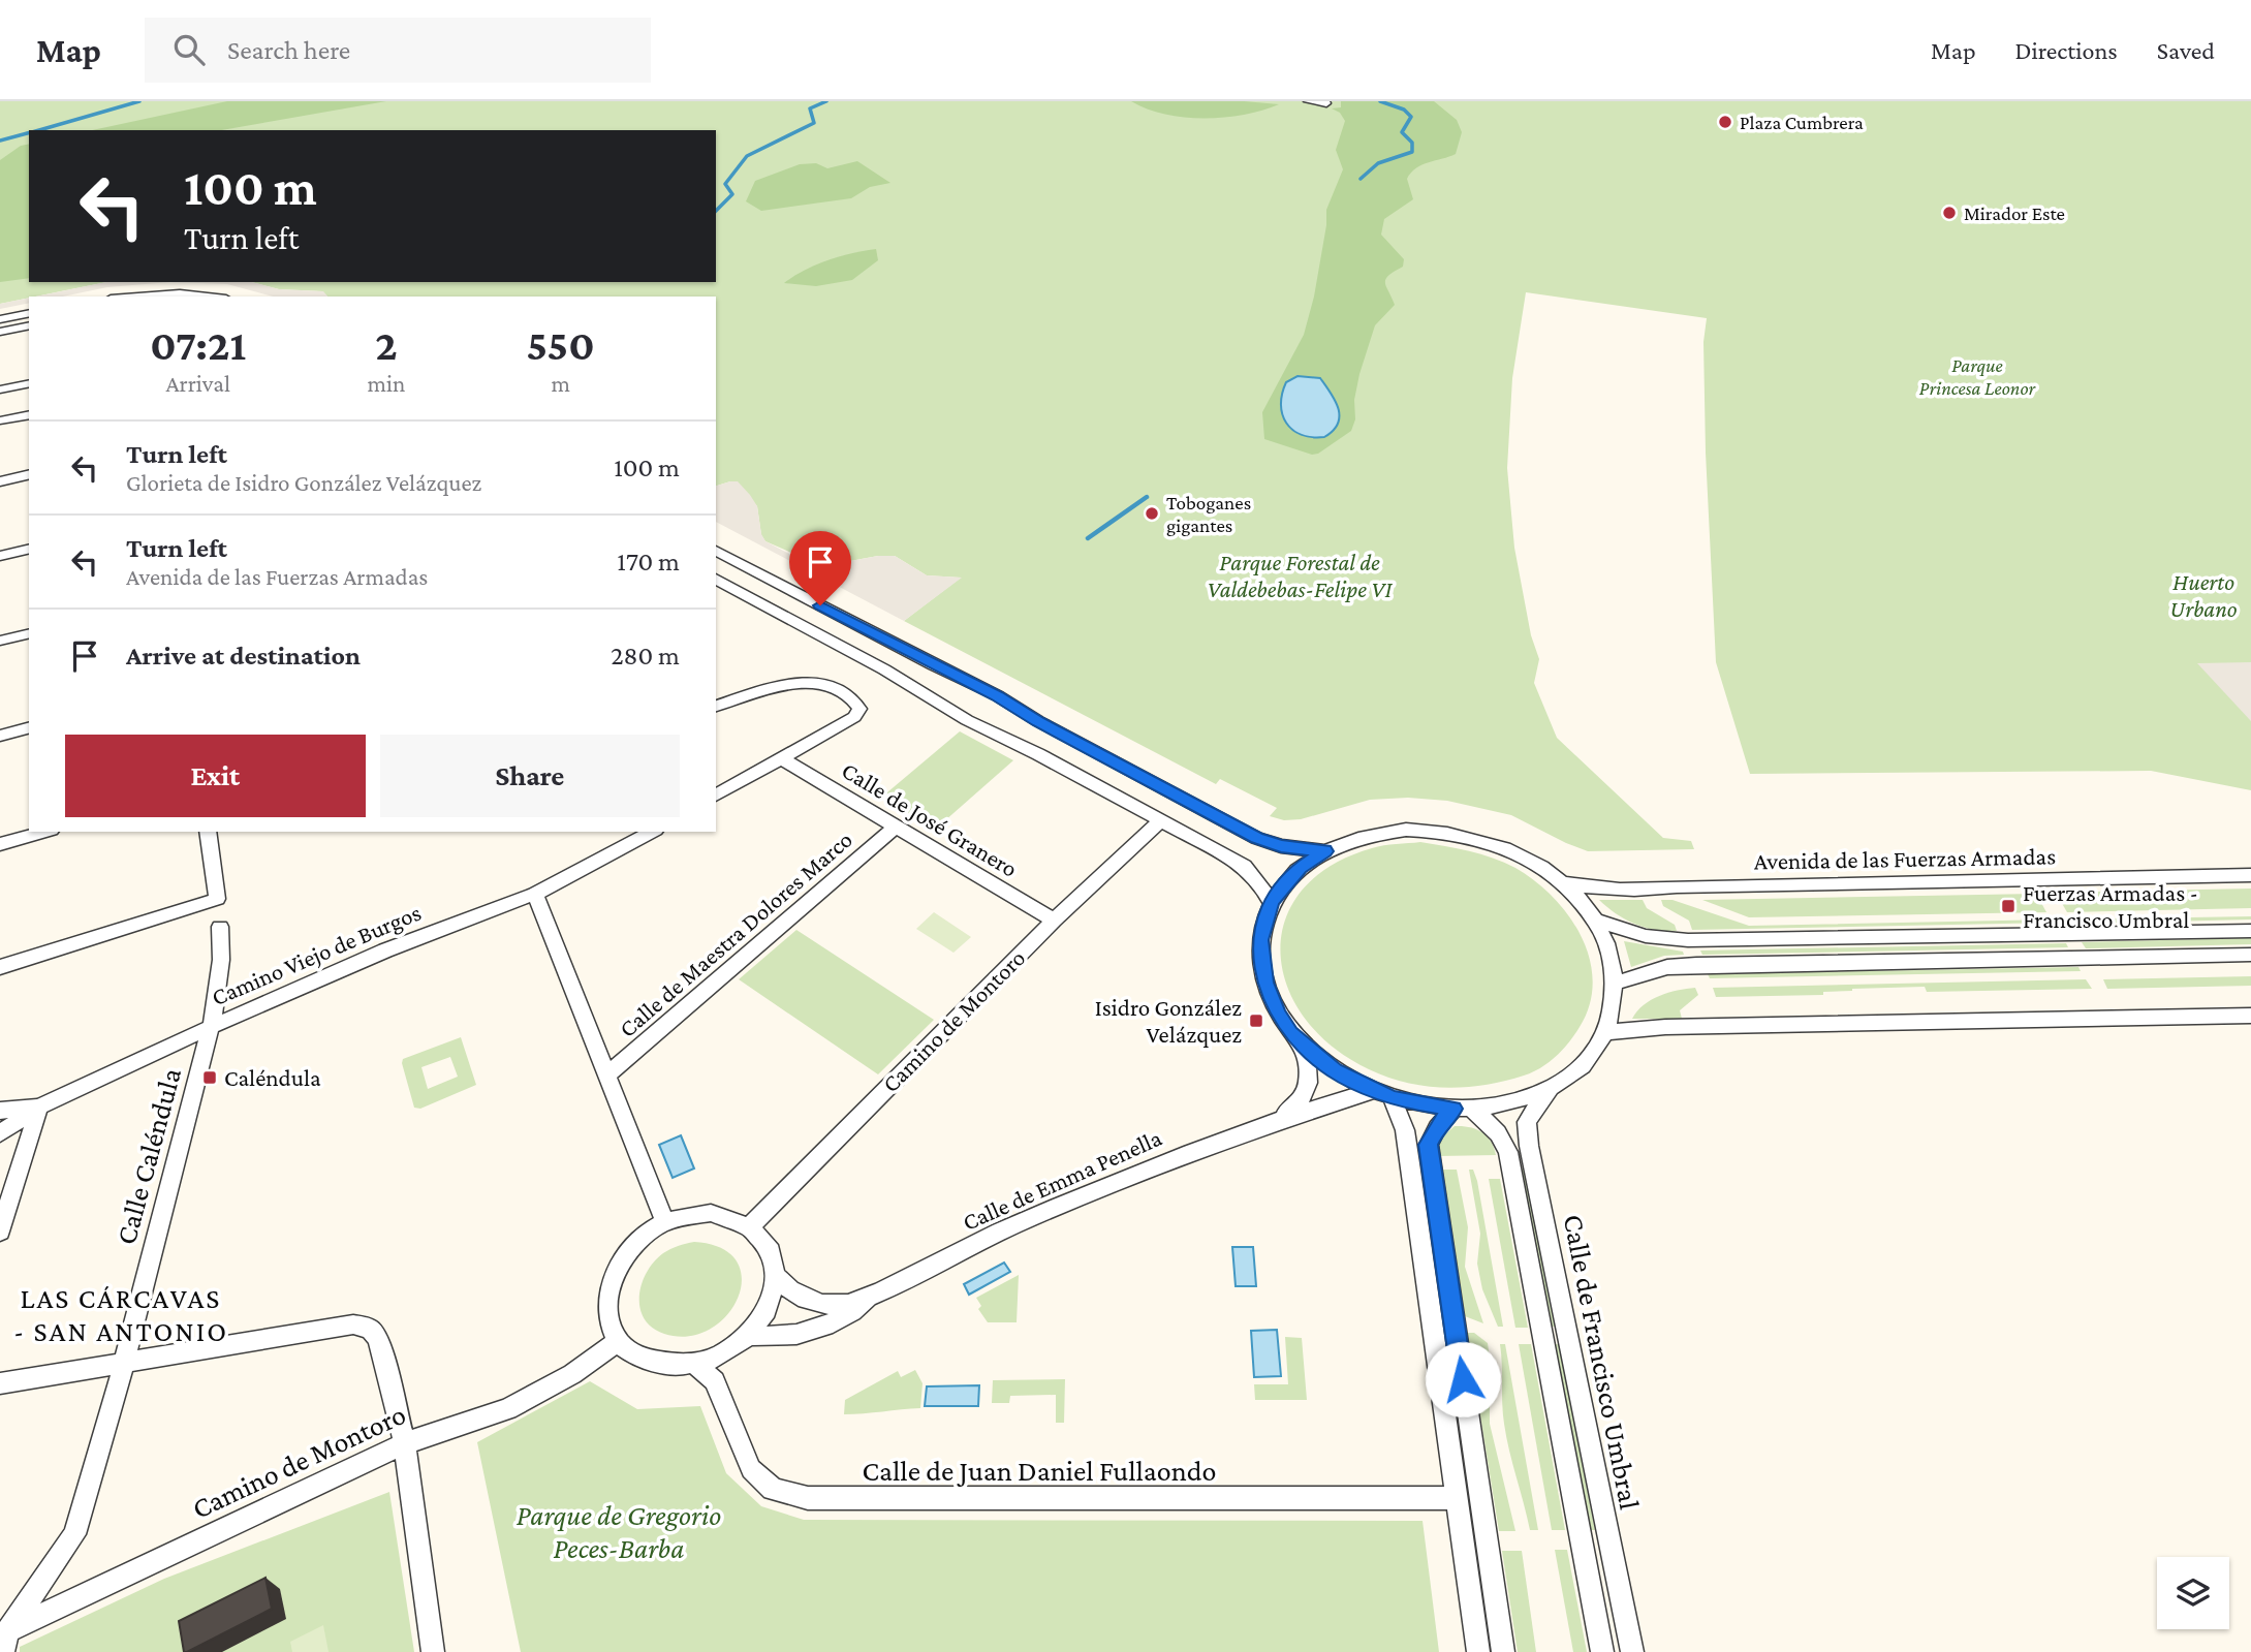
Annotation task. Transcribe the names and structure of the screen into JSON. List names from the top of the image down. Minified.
{"streets":{"street":["Calle de José Granero","Avenida de las Fuerzas Armadas","Calle de Maestra Dolores Marco","Camino Viejo de Burgos","Camino de Montoro","Calle Caléndula","Calle de Emma Penella","Calle de Francisco Umbral","Calle de Juan Daniel Fullaondo"]},"crossings":[["Calle de José Granero","Calle de Maestra Dolores Marco"],["Calle de José Granero","Camino de Montoro"],["Camino Viejo de Burgos","Calle Caléndula"],["Camino de Montoro","Calle Caléndula"],["Camino de Montoro","Calle de Emma Penella"],["Camino de Montoro","Calle de Juan Daniel Fullaondo"],["Calle de Emma Penella","Calle de Juan Daniel Fullaondo"]],"districts":["LAS CÁRCAVAS - SAN ANTONIO"],"parks":["Parque Princesa Leonor","Parque Forestal de Valdebebas-Felipe VI","Huerto Urbano","Parque de Gregorio Peces-Barba"],"places":{"other":["Plaza Cumbrera","Mirador Este","Toboganes gigantes"],"transit":["Fuerzas Armadas - Francisco Umbral","Isidro González Velázquez","Caléndula"]},"page":{"header":"Map","search":"Search here","nav":["Map","Directions","Saved"],"turn":["100 m","Turn left"],"eta":["07:21","Arrival","2","min","550","m"],"list":[{"name":"Turn left","note":"Glorieta de Isidro González Velázquez","value":"100 m"},{"name":"Turn left","note":"Avenida de las Fuerzas Armadas","value":"170 m"},{"name":"Arrive at destination","value":"280 m"}],"buttons":["Exit","Share"]}}
